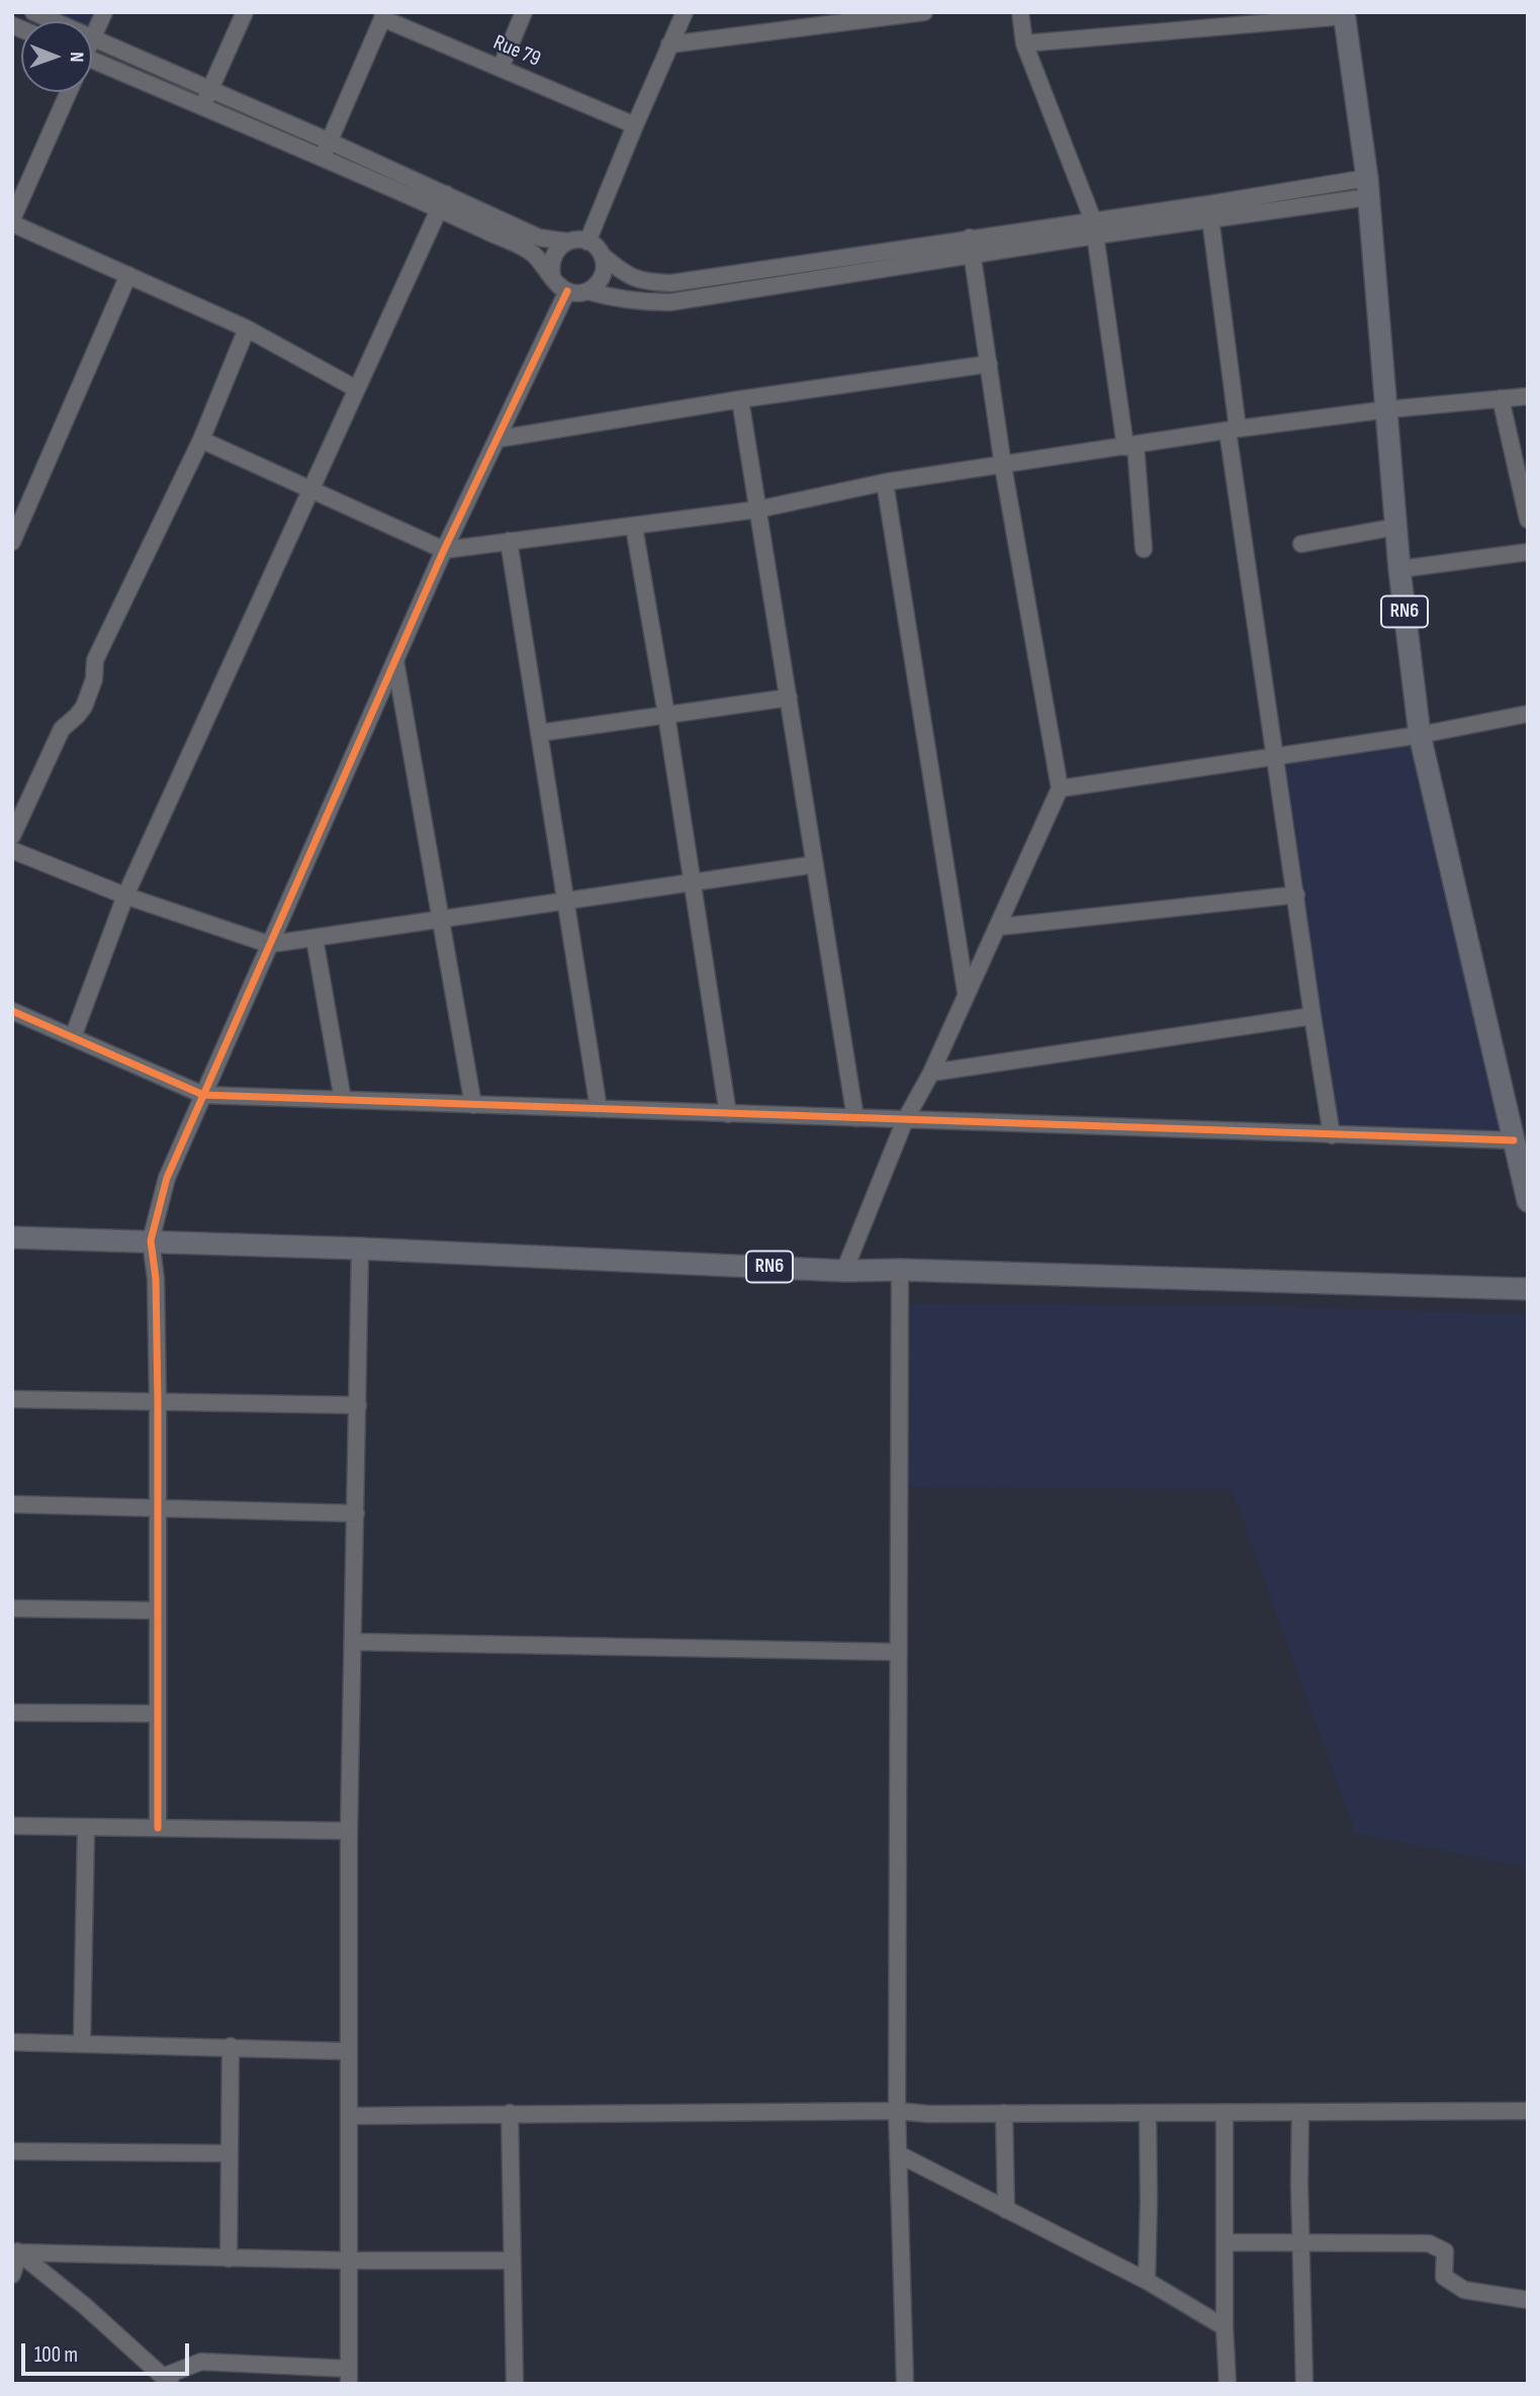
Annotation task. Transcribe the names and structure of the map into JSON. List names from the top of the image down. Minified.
{"streets":{"main road":["RN6"],"street":["Rue 79"]},"scale_bar":"100 m","north":"right"}
